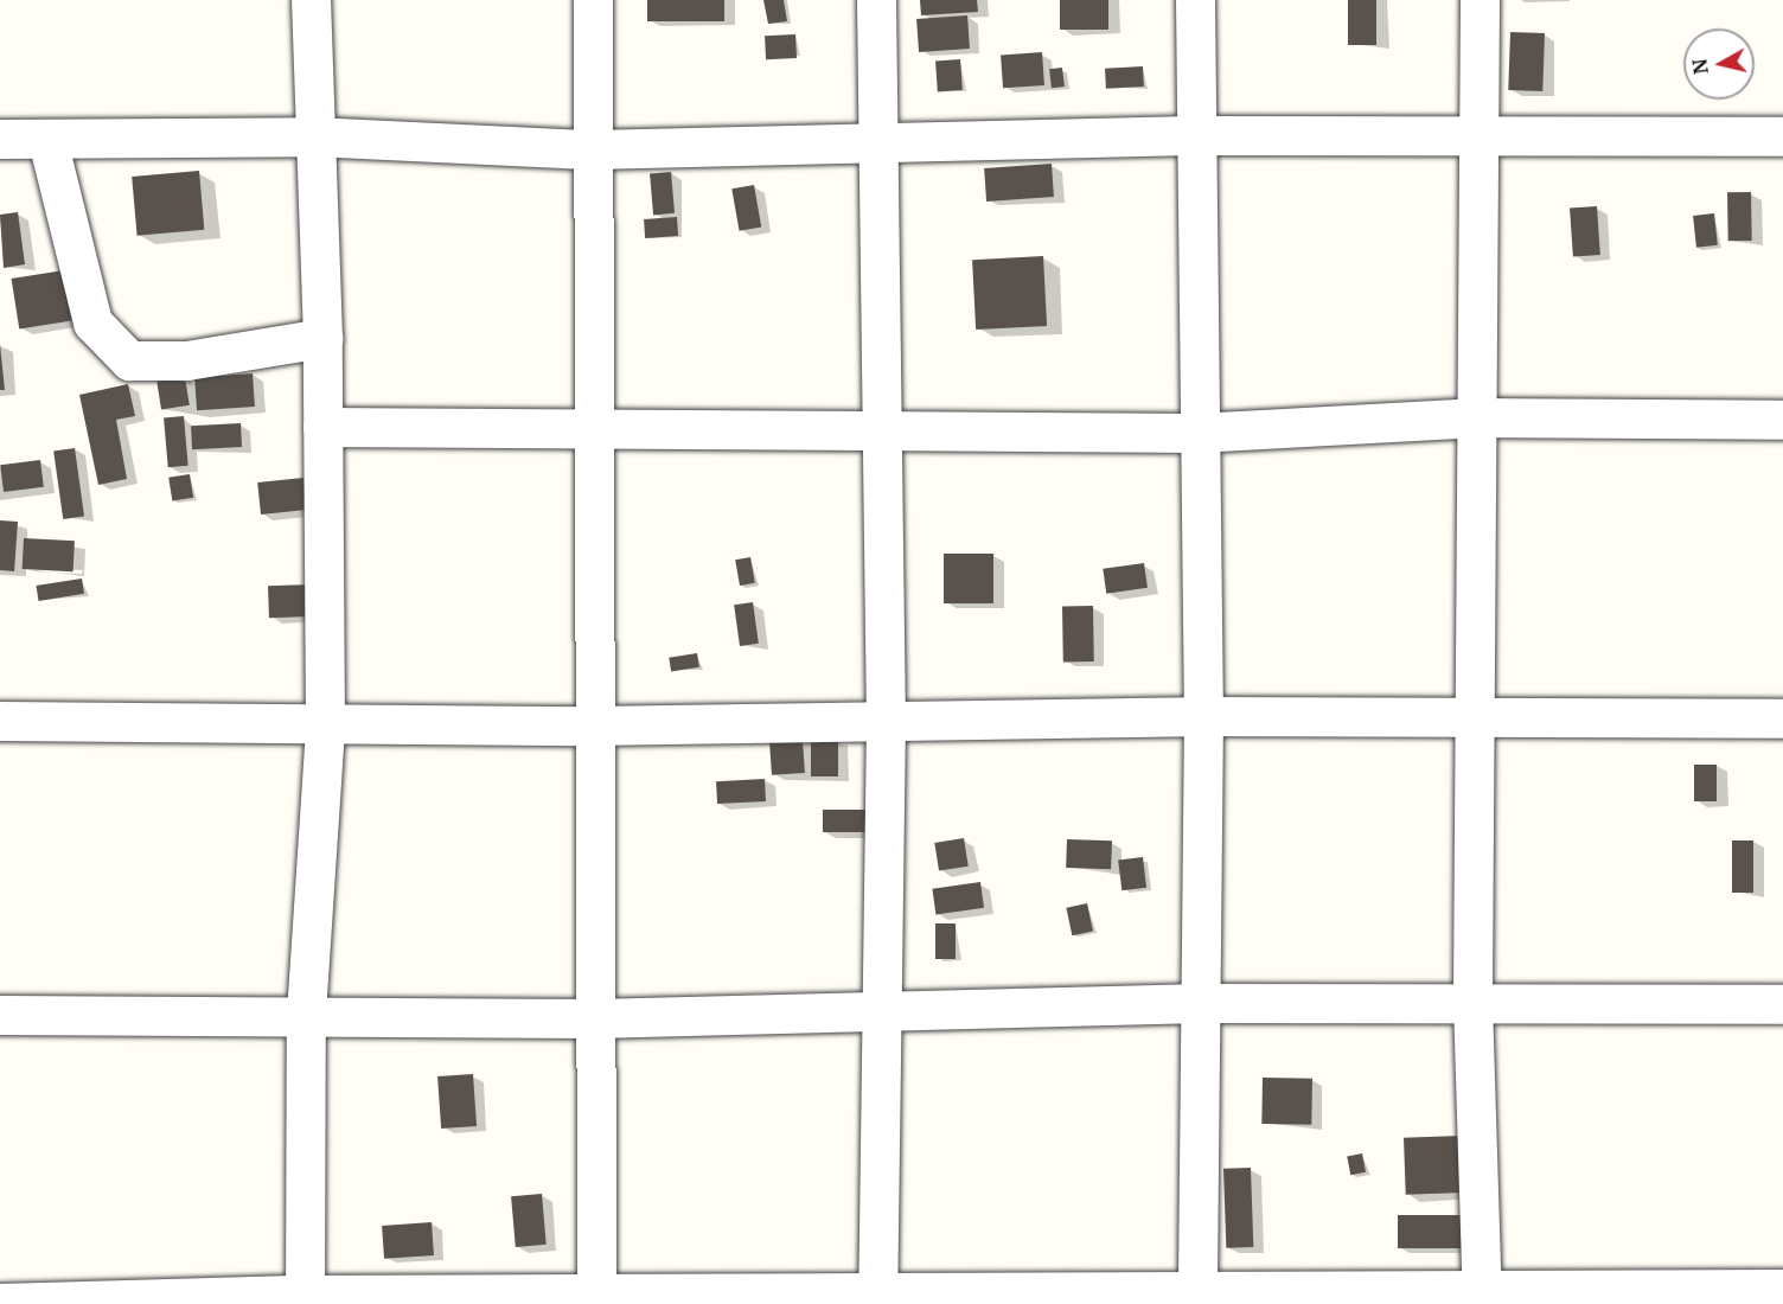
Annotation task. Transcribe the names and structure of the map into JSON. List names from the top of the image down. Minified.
{"north":"left"}
